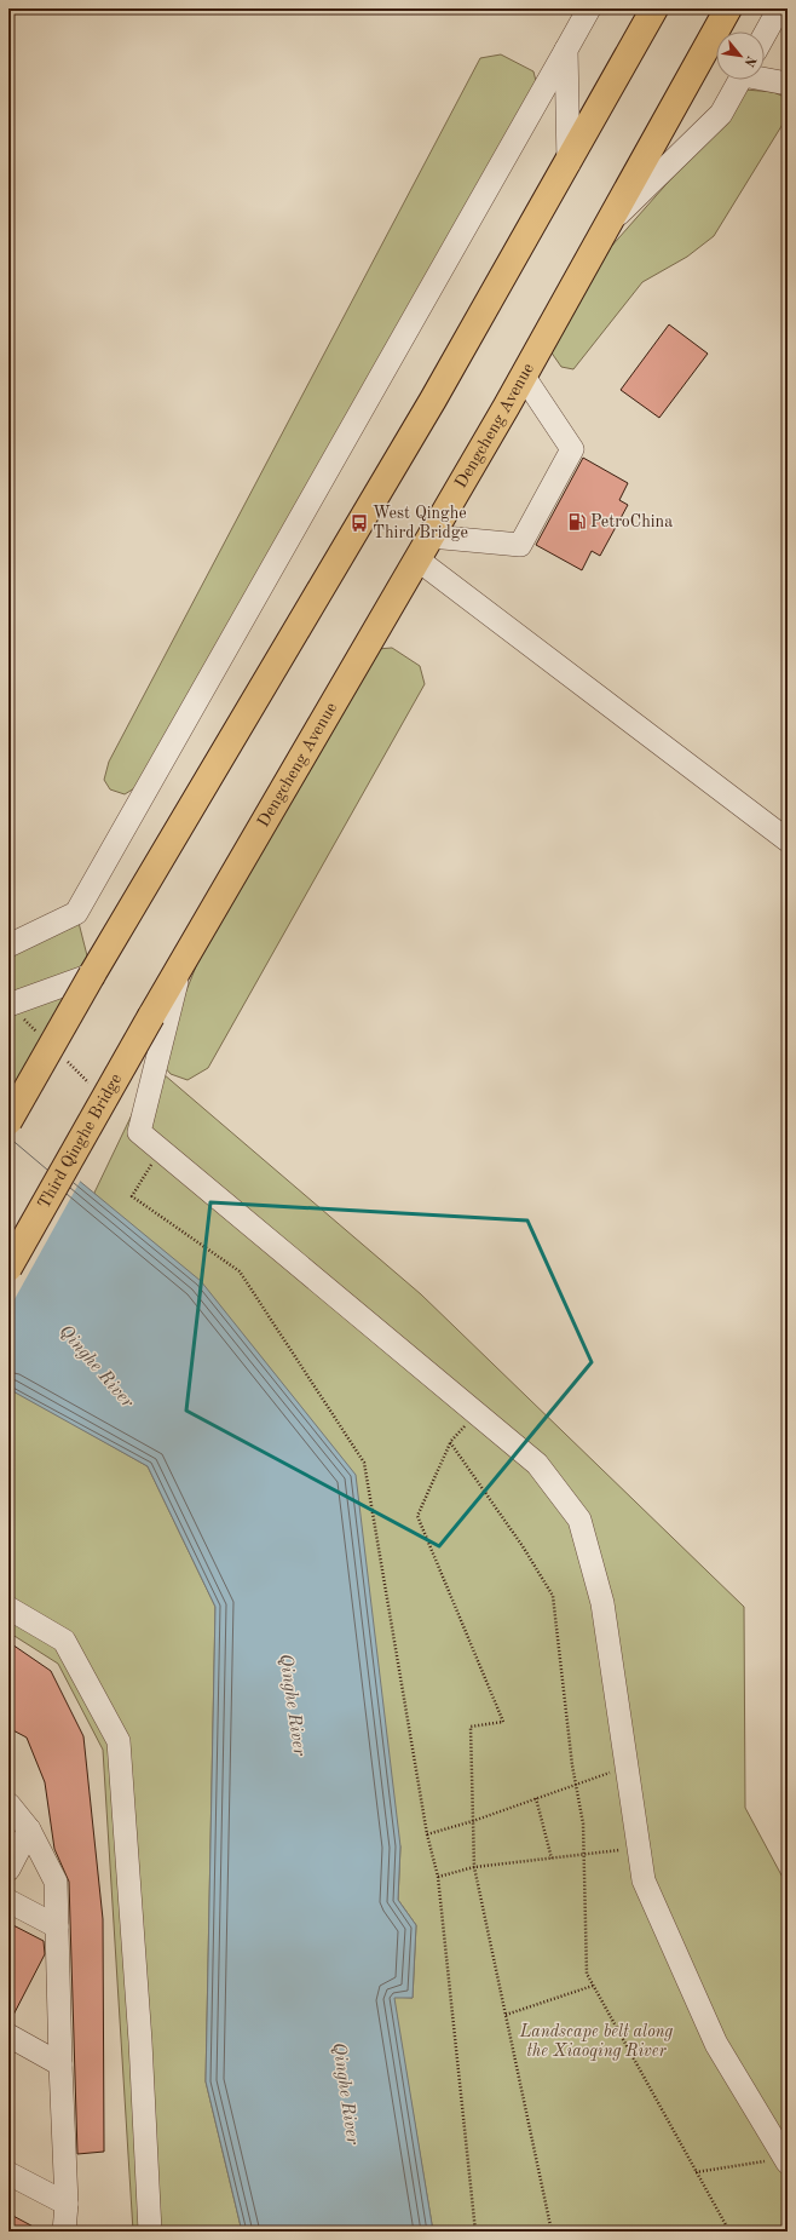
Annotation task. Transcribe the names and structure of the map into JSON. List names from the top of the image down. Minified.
{"streets":{"highway":["Dengcheng Avenue","Third Qinghe Bridge"]},"crossings":[["Dengcheng Avenue","Third Qinghe Bridge"]],"water":["Qinghe River"],"parks":["Landscape belt along the Xiaoqing River"],"places":{"fuel station":["PetroChina"],"bus stop":["West Qinghe Third Bridge"]},"north":"bottom right"}
